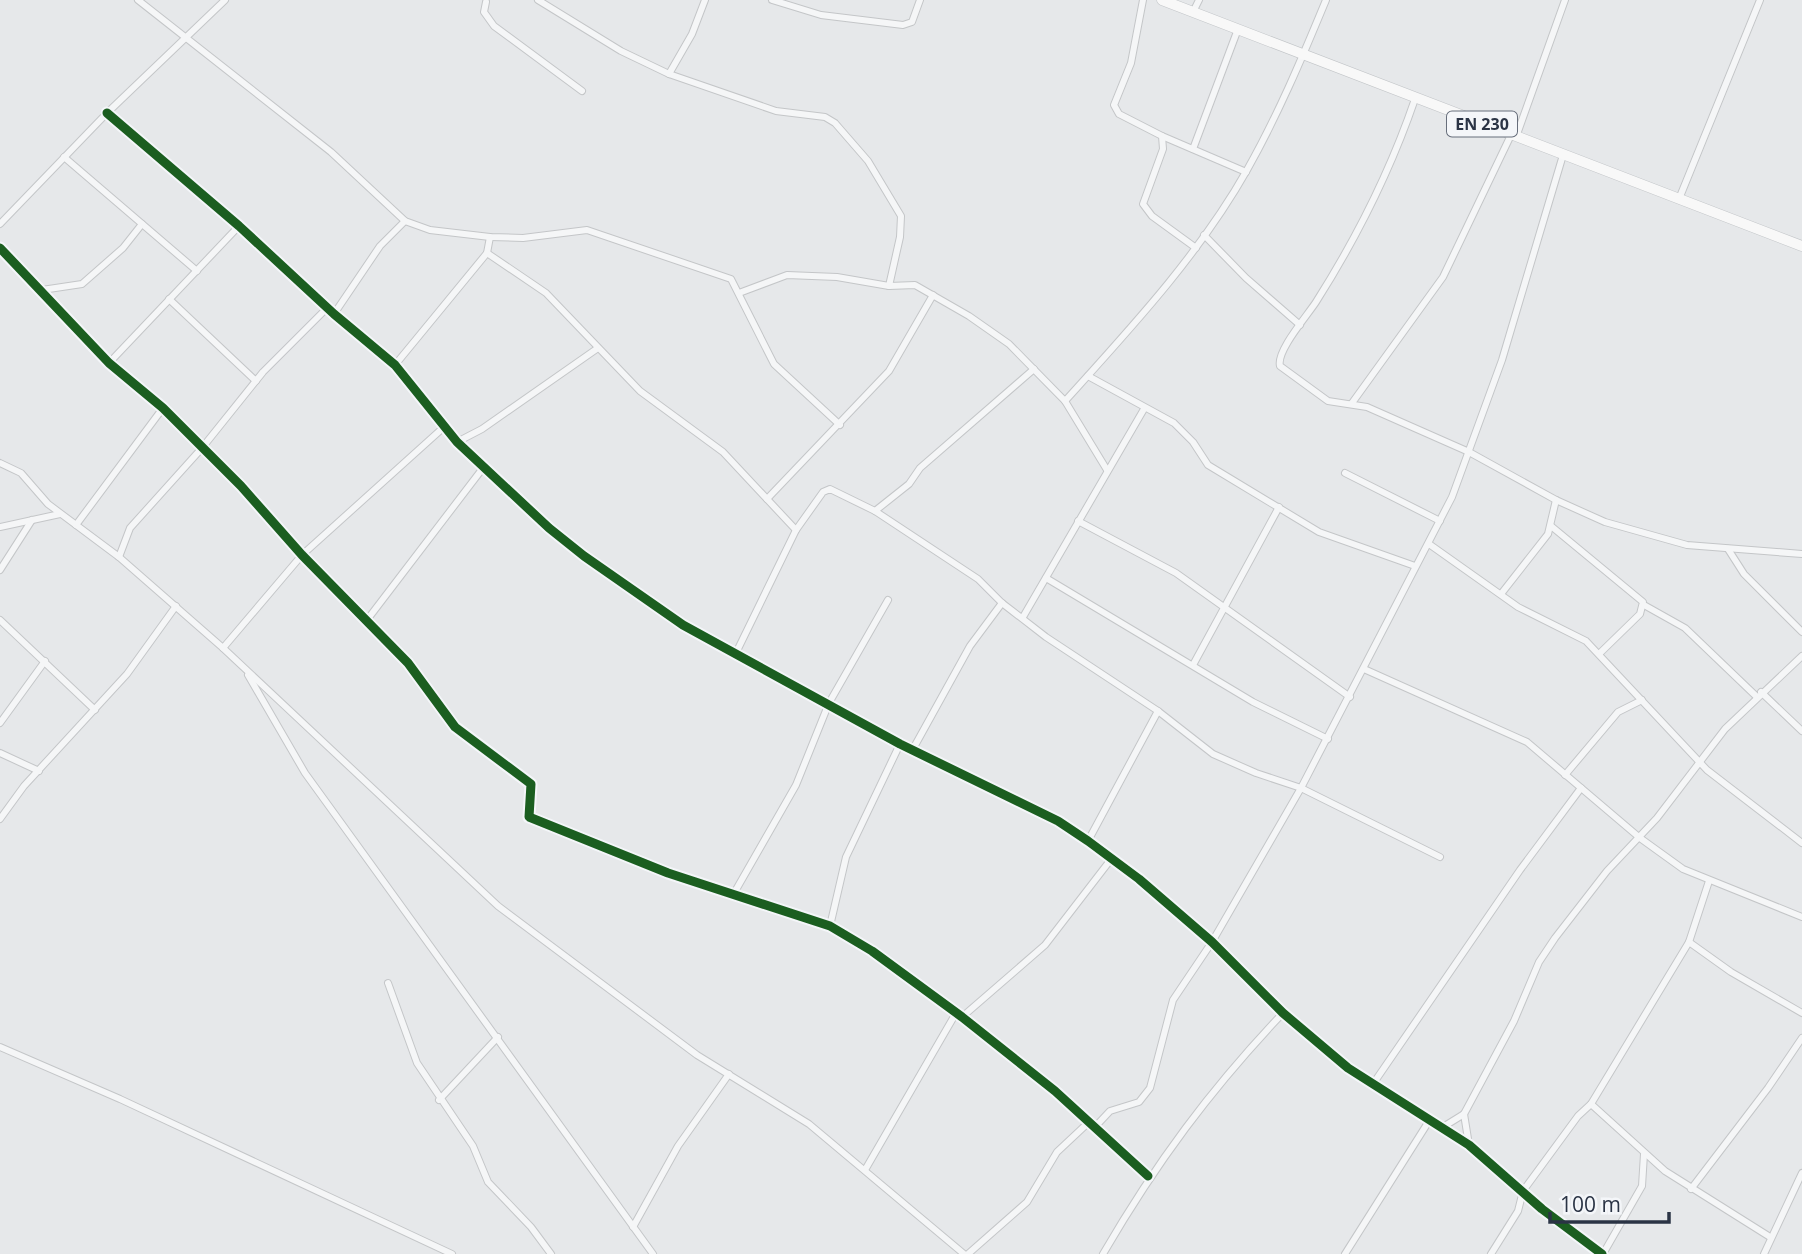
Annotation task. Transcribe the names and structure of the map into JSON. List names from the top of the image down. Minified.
{"streets":{"main road":["EN 230"]},"scale_bar":"100 m"}
